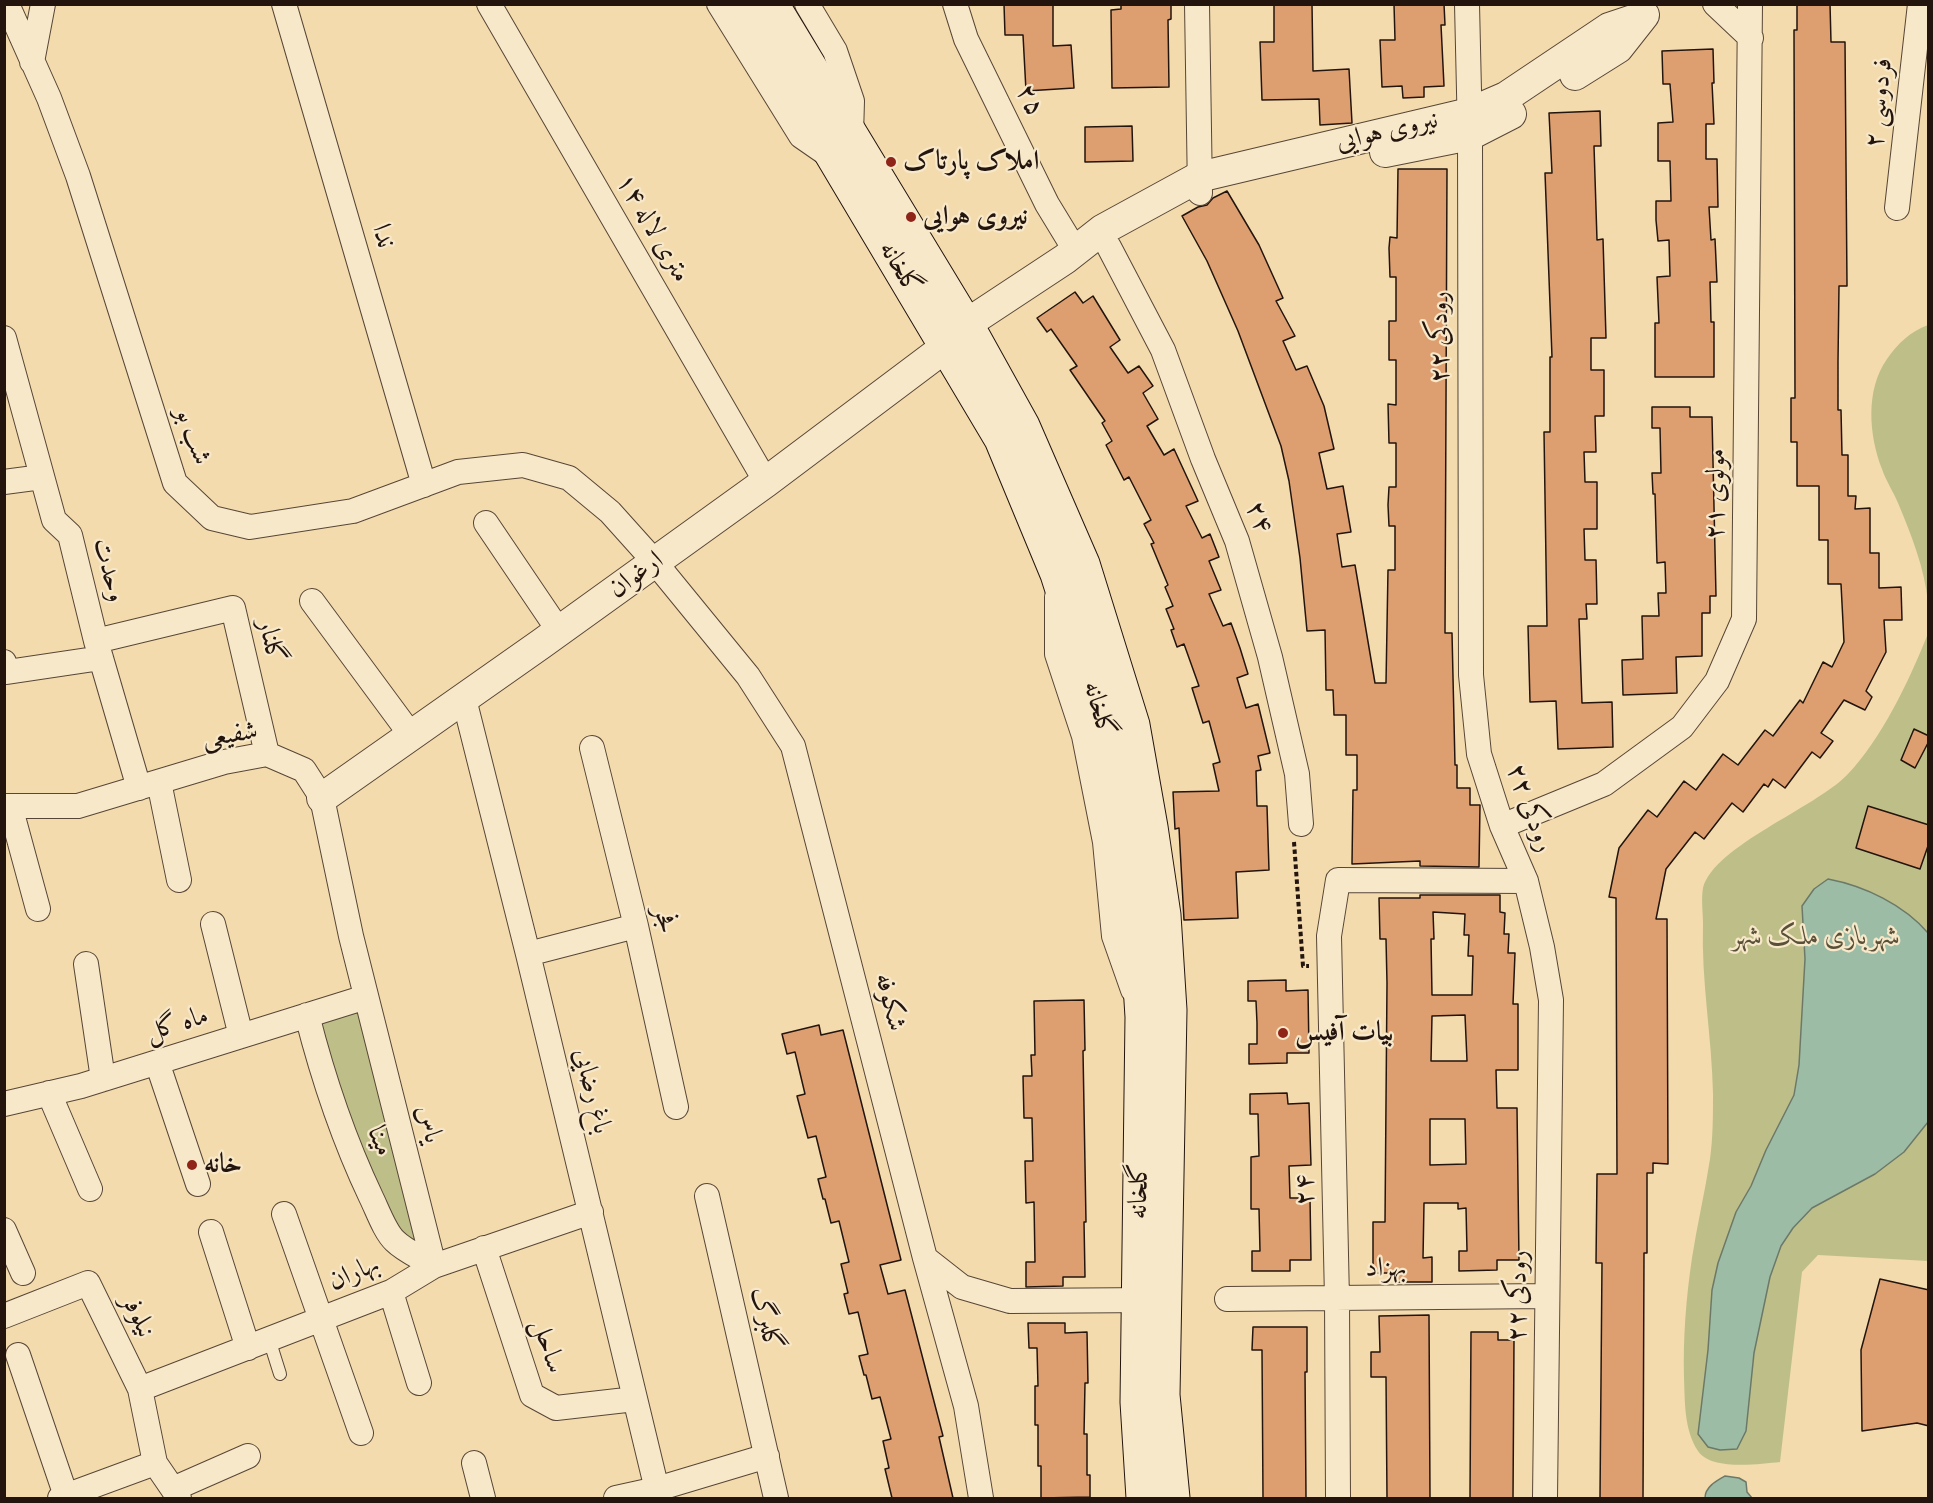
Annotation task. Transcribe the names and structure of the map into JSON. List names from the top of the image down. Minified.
{"streets":{"main road":["گلخانه"],"street":["۲۵","فردوسی ۲","نیروی هوایی","۱۴ متری لاله","ندا","رودکی ۲۲","شب بو","مولوی ۲۱","۲۴","وحدت","ارغوان","گلنار","شفیعی","فجر","شکوفه","ماه گل","باغ رضایی","یاس","مینا","بهزاد","بهاران","نیلوفر","گلبرگ","ساحل"]},"crossings":[["۲۵","نیروی هوایی"],["نیروی هوایی","گلخانه"],["نیروی هوایی","رودکی ۲۲"],["نیروی هوایی","۲۴"],["نیروی هوایی","ارغوان"],["۱۴ متری لاله","ارغوان"],["ندا","شب بو"],["گلخانه","ارغوان"],["رودکی ۲۲","مولوی ۲۱"],["رودکی ۲۲","۲۴"],["رودکی ۲۲","بهزاد"],["شب بو","ارغوان"],["شب بو","شکوفه"],["۲۴","بهزاد"],["وحدت","گلنار"],["وحدت","شفیعی"],["ارغوان","شفیعی"],["ارغوان","شکوفه"],["ارغوان","باغ رضایی"],["گلنار","شفیعی"],["شفیعی","ماه گل"],["شفیعی","یاس"],["ماه گل","یاس"],["ماه گل","مینا"],["باغ رضایی","بهاران"],["باغ رضایی","ساحل"],["یاس","مینا"],["یاس","بهاران"],["مینا","بهاران"],["بهاران","نیلوفر"],["بهاران","ساحل"]],"parks":["شهربازی ملک شهر"],"places":["املاک پارتاک","نیروی هوایی","بیات آفیس","خانه"]}
